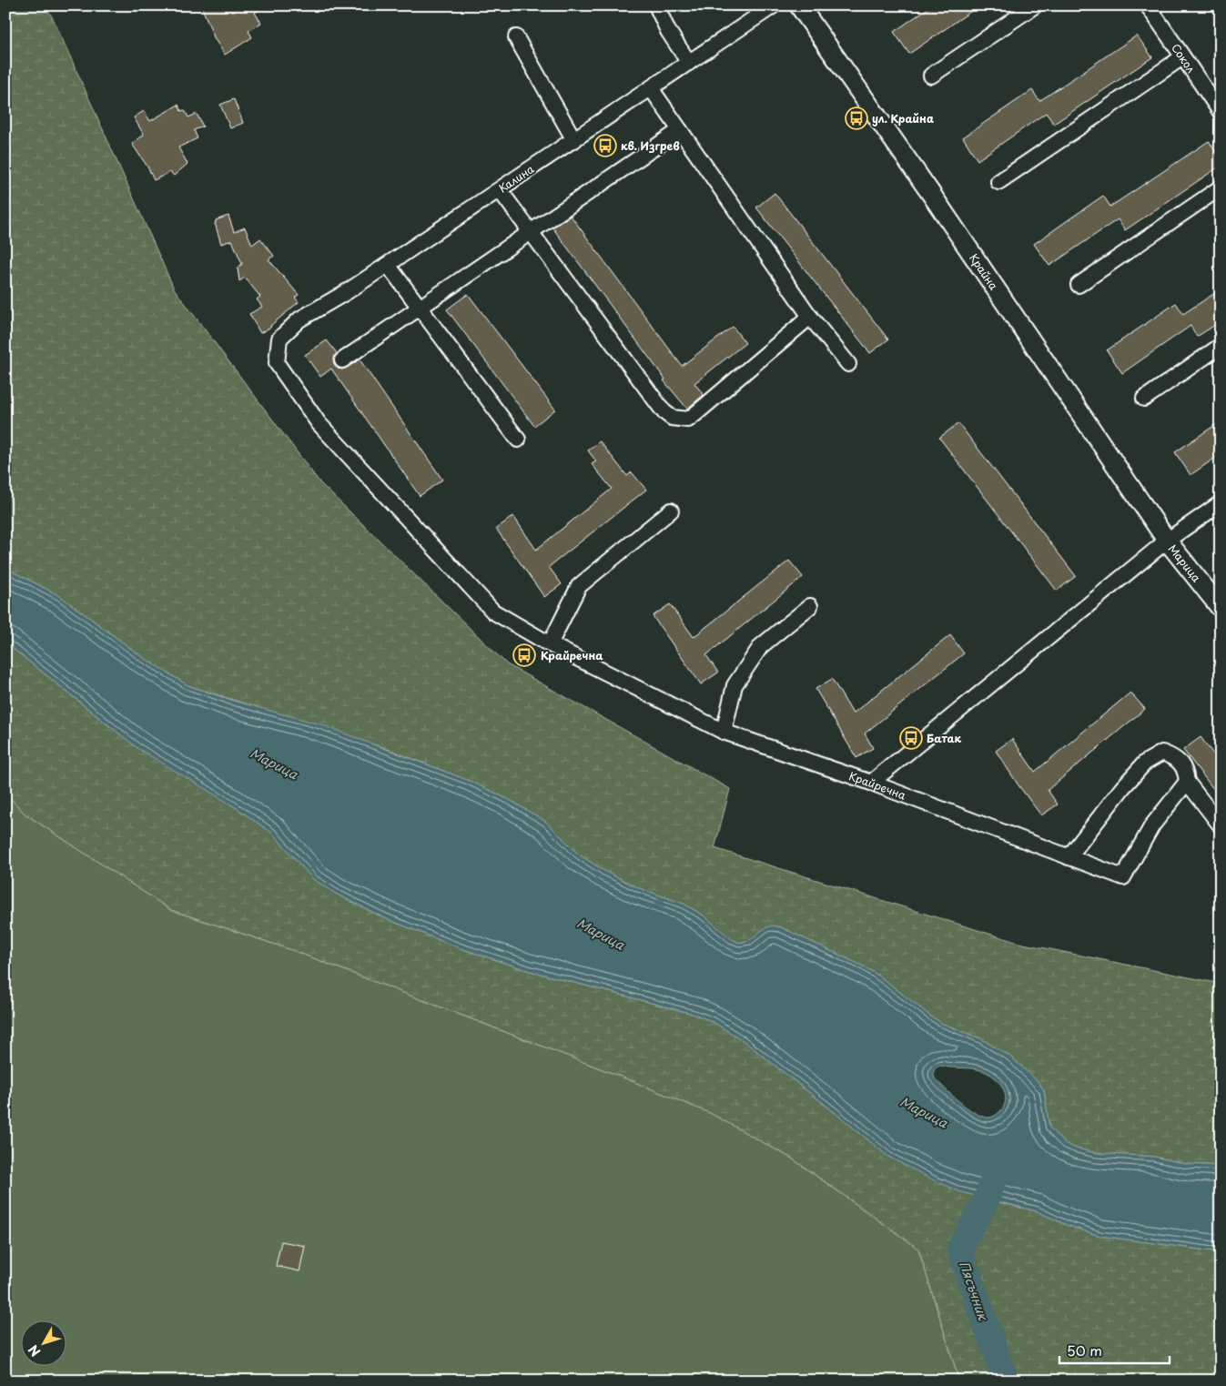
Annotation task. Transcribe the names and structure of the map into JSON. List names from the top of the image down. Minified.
{"streets":{"street":["Сокол","Калина","Крайна","Марица","Крайречна"]},"crossings":[["Калина","Крайречна"],["Крайна","Марица"]],"water":["Марица","Пясъчник"],"places":{"bus stop":["ул. Крайна","кв. Изгрев","Крайречна","Батак"]},"scale_bar":"50 m","north":"bottom left"}
